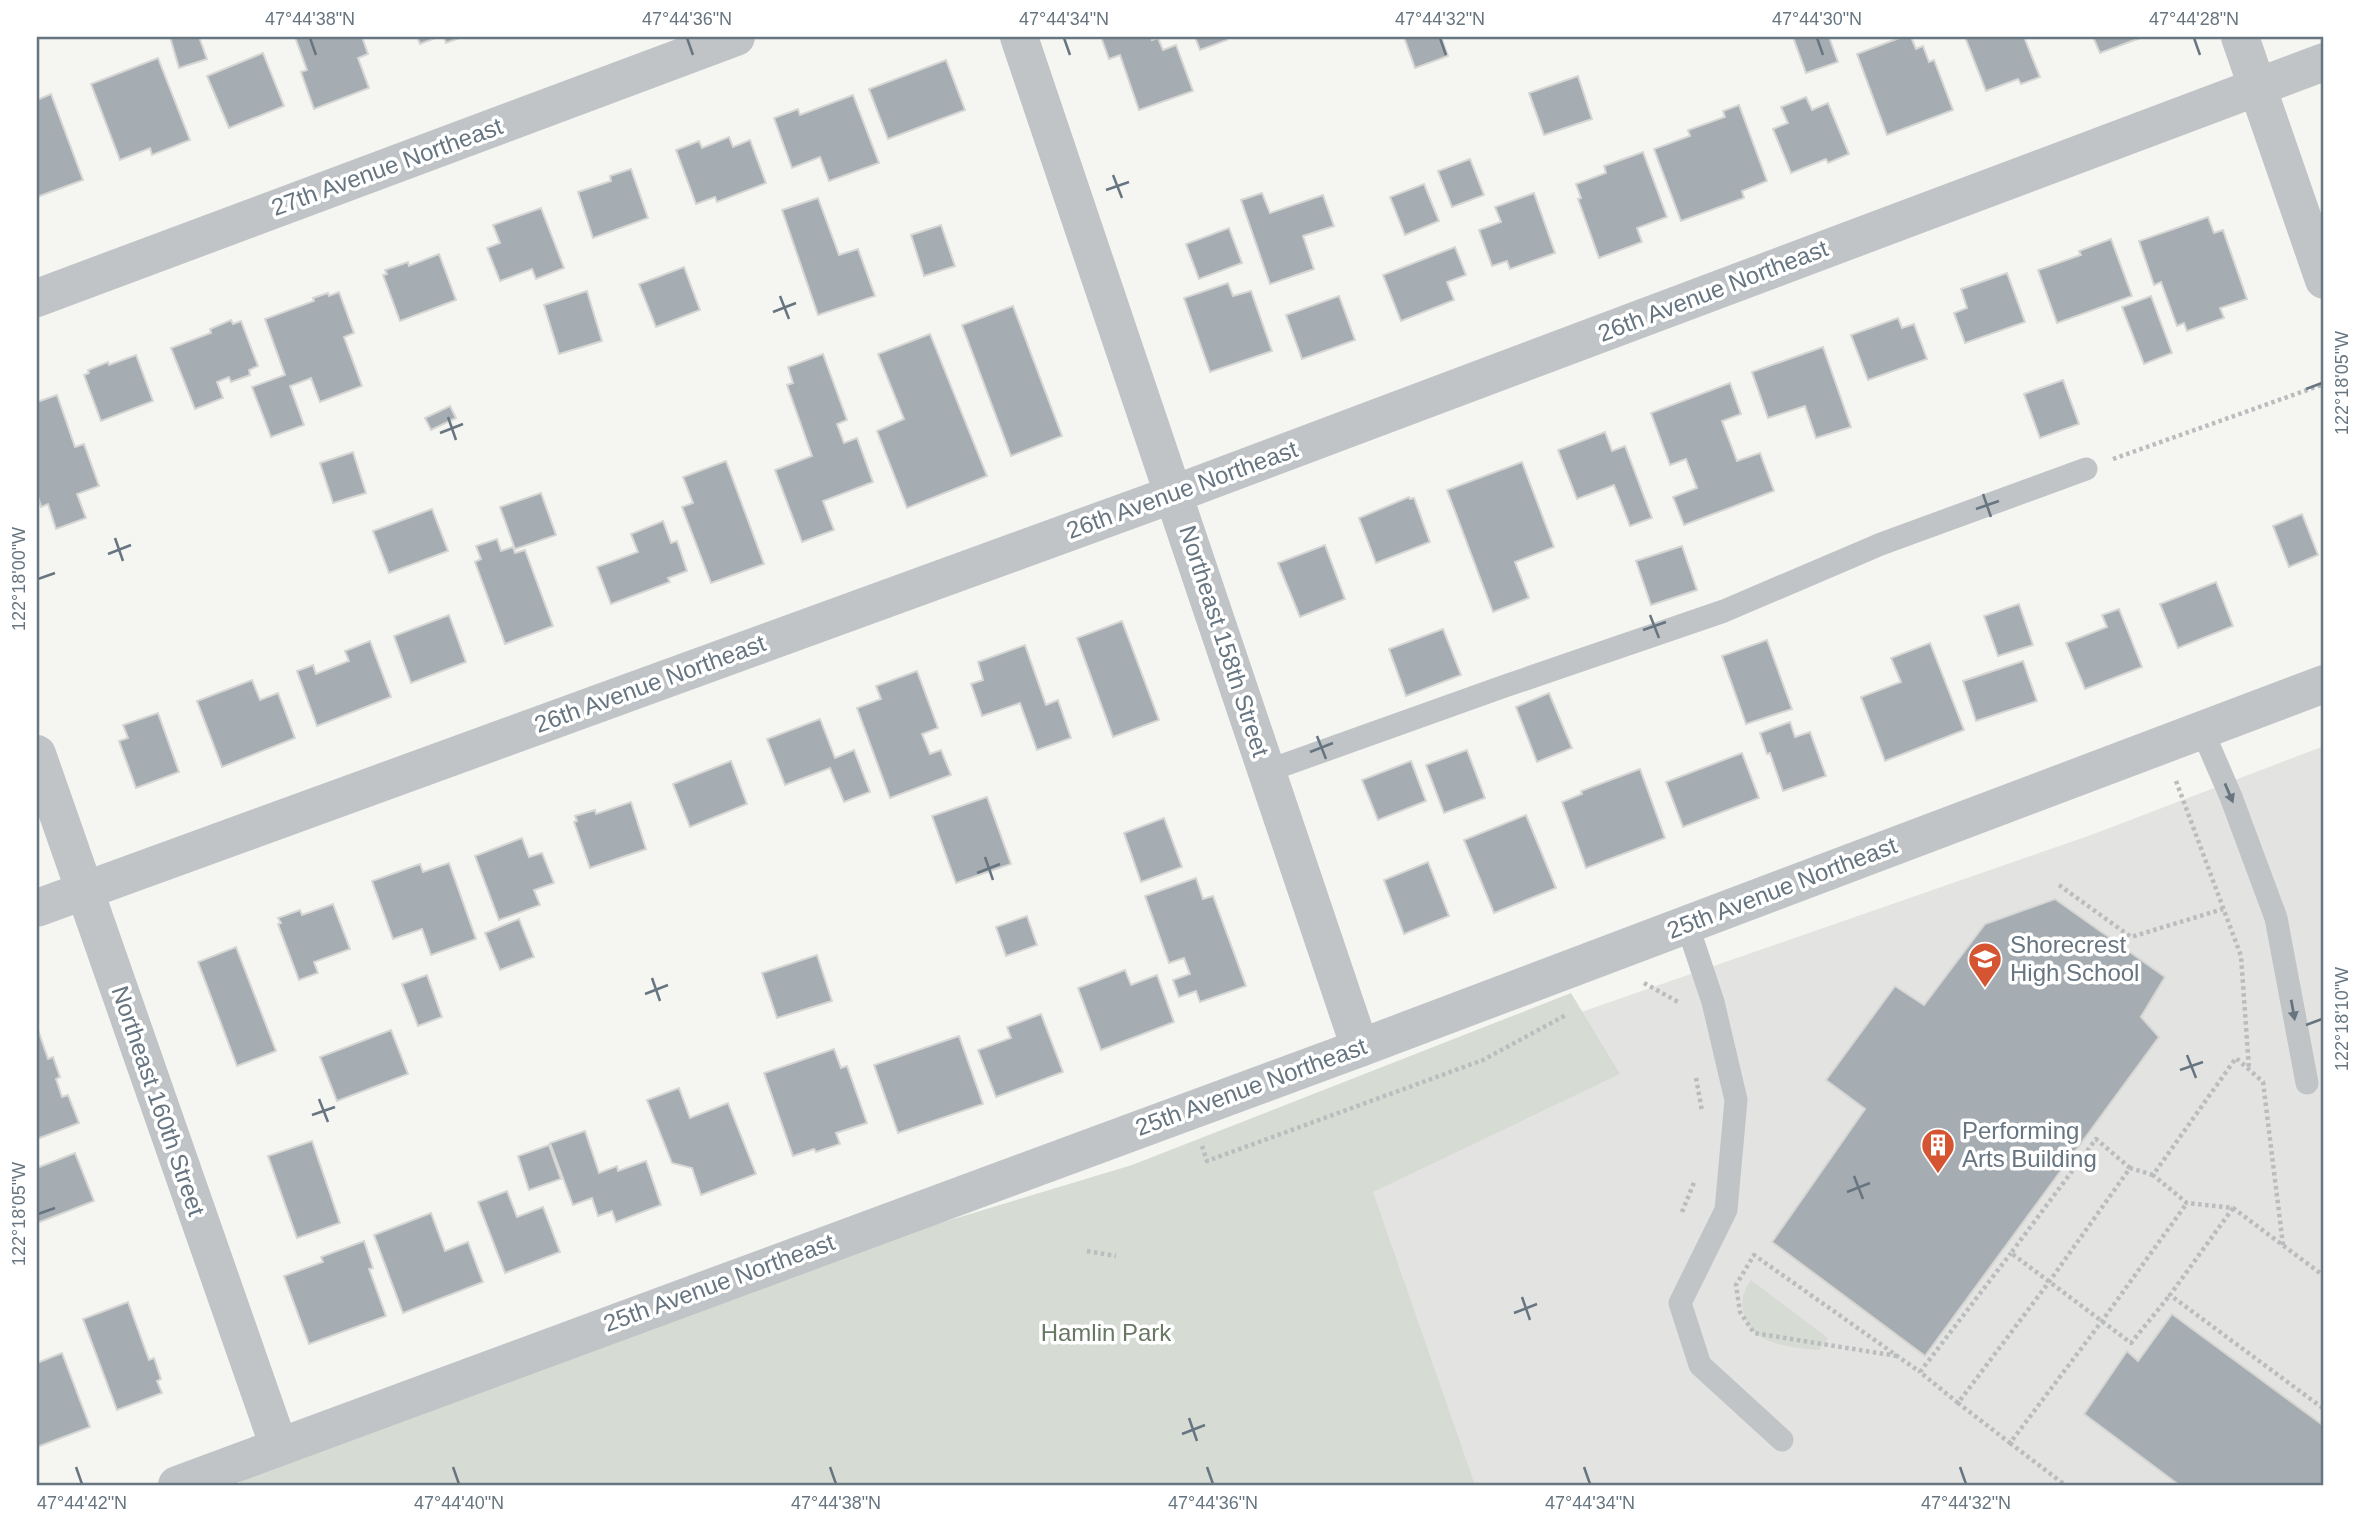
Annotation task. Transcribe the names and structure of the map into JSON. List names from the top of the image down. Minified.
{"streets":{"street":["27th Avenue Northeast","26th Avenue Northeast","Northeast 158th Street","25th Avenue Northeast","Northeast 160th Street"]},"crossings":[["26th Avenue Northeast","Northeast 158th Street"],["26th Avenue Northeast","Northeast 160th Street"],["Northeast 158th Street","25th Avenue Northeast"],["25th Avenue Northeast","Northeast 160th Street"]],"parks":["Hamlin Park"],"places":{"school or university":["Shorecrest High School"],"building":["Performing Arts Building"]},"coordinates":["47°44'38\"N","47°44'36\"N","47°44'34\"N","47°44'32\"N","47°44'30\"N","47°44'28\"N","122°18'05\"W","122°18'00\"W","122°18'10\"W","47°44'42\"N","47°44'40\"N"]}
